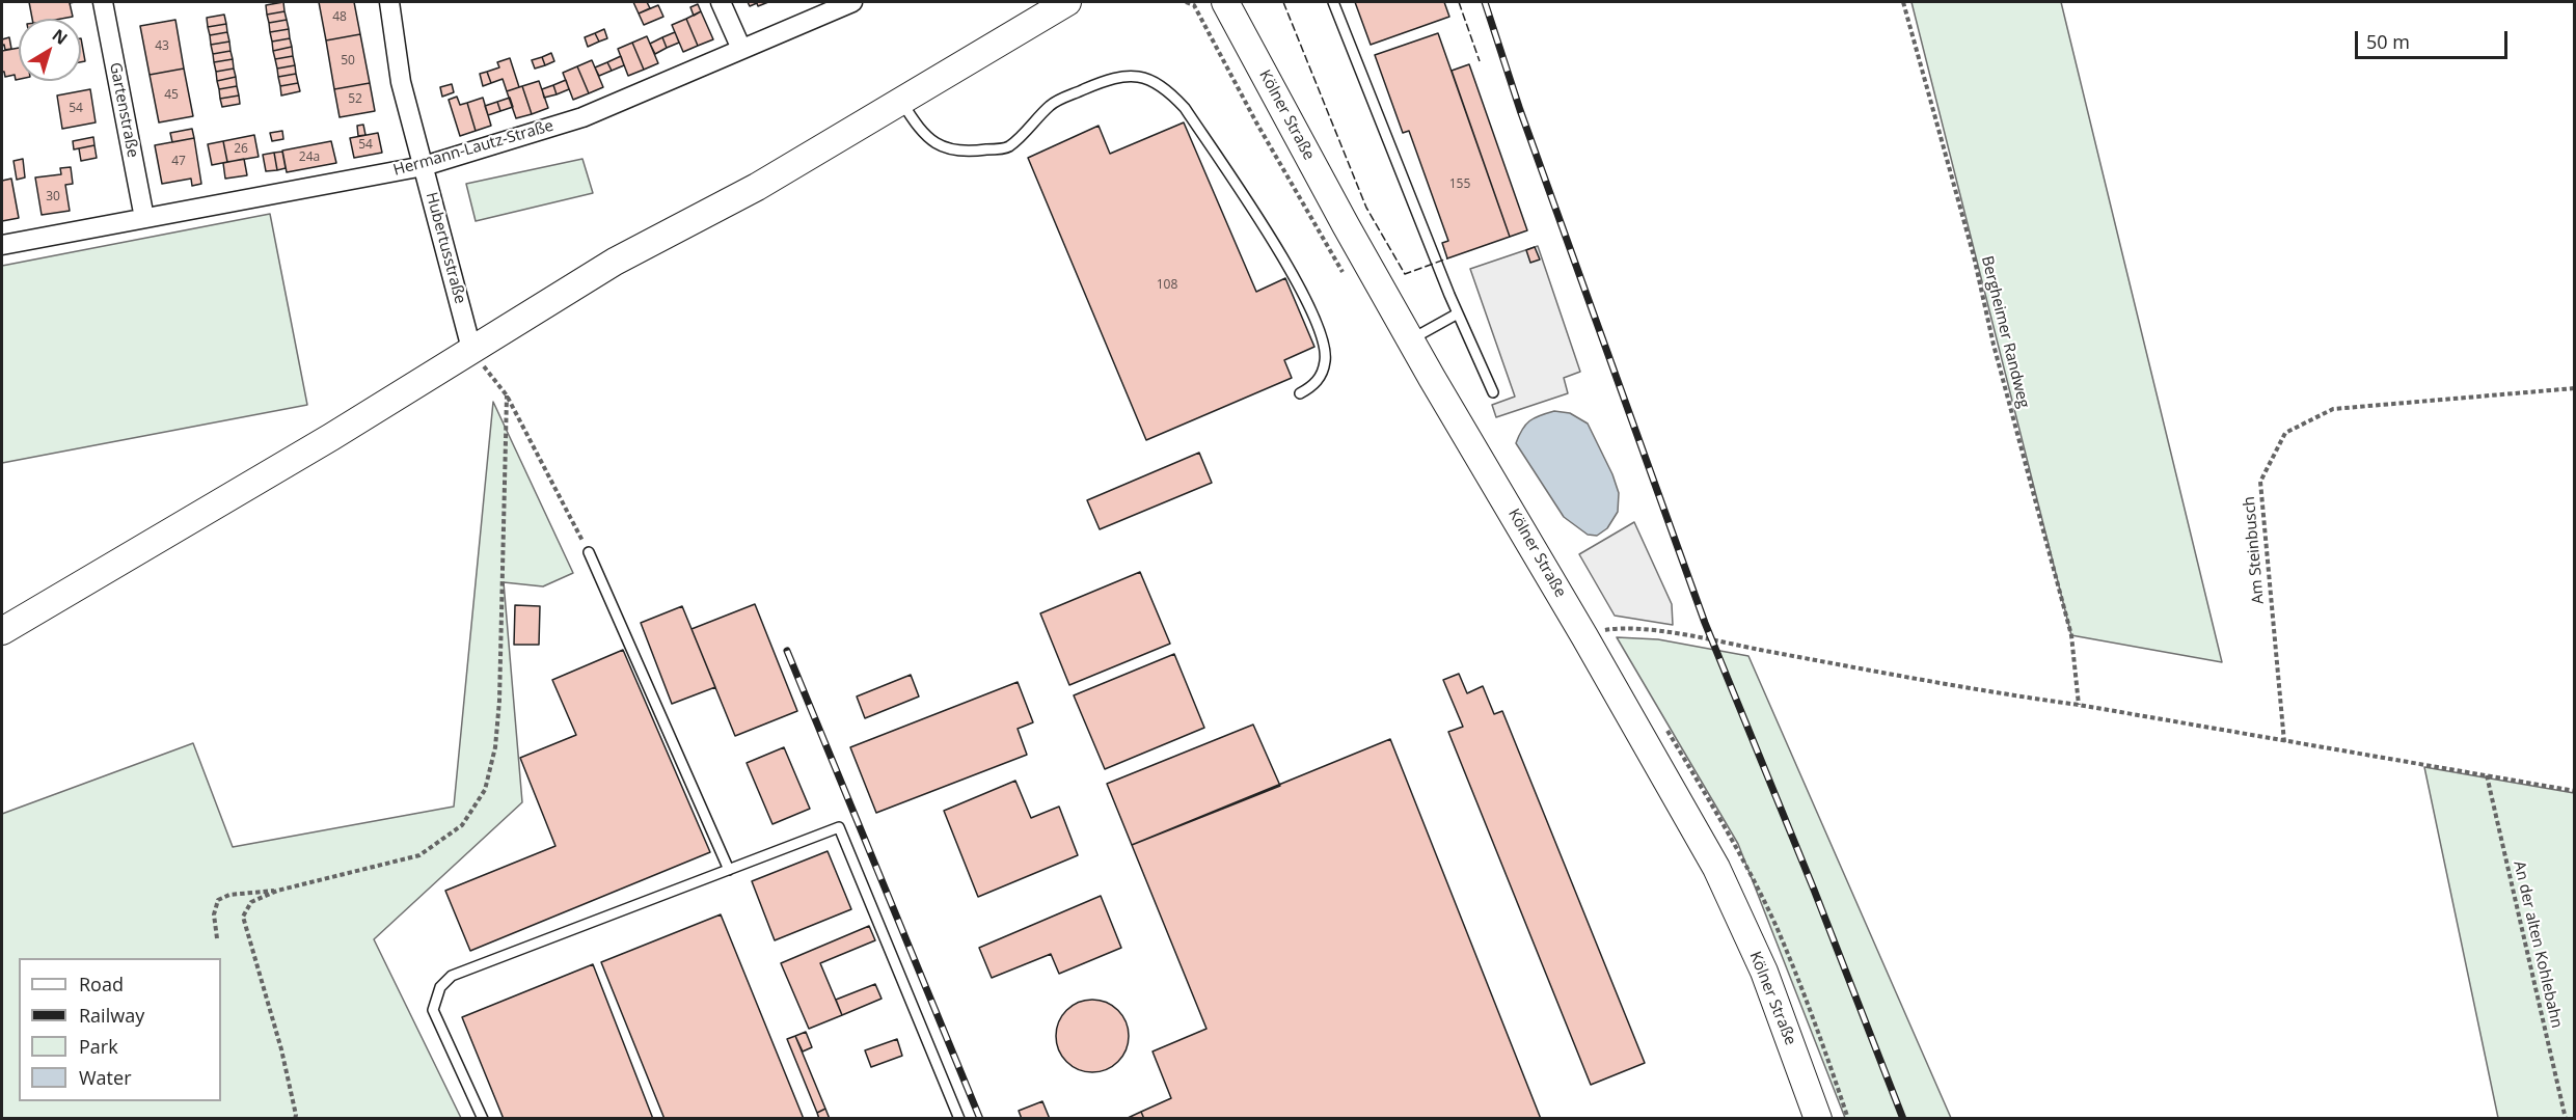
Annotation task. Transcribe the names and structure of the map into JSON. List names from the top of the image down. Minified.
{"streets":{"main road":["Kölner Straße"],"street":["Gartenstraße","Hermann-Lautz-Straße","Hubertusstraße"],"path":["Bergheimer Randweg","Am Steinbusch","An der alten Kohlebahn"]},"crossings":[["Gartenstraße","Hermann-Lautz-Straße"],["Hermann-Lautz-Straße","Hubertusstraße"]],"house_numbers":["48","43","50","45","52","54","54","26","24a","47","155","30","108"],"legend":["Road","Railway","Park","Water"],"scale_bar":"50 m","north":"top right"}
